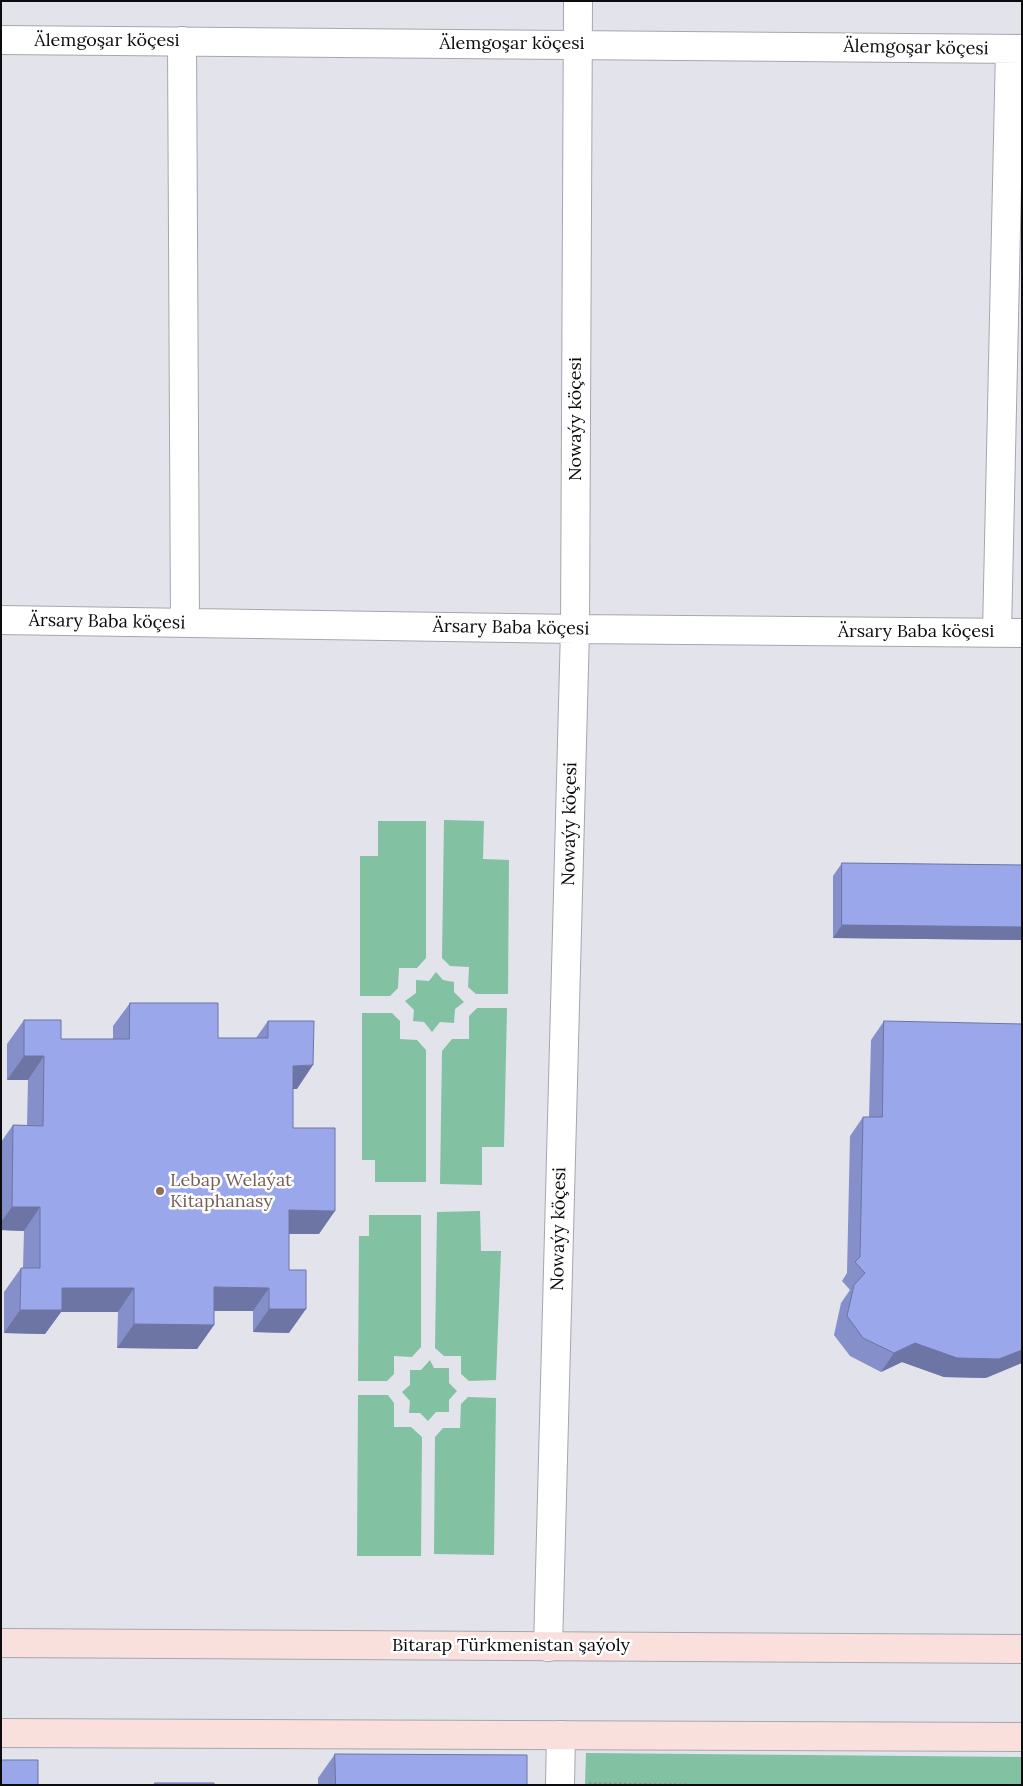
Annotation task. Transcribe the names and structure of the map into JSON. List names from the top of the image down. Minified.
{"streets":{"main road":["Bitarap Türkmenistan şaýoly"],"street":["Älemgoşar köçesi","Nowaýy köçesi","Ärsary Baba köçesi"]},"crossings":[["Älemgoşar köçesi","Nowaýy köçesi"],["Nowaýy köçesi","Ärsary Baba köçesi"],["Nowaýy köçesi","Bitarap Türkmenistan şaýoly"]],"places":["Lebap Welaýat Kitaphanasy"]}
